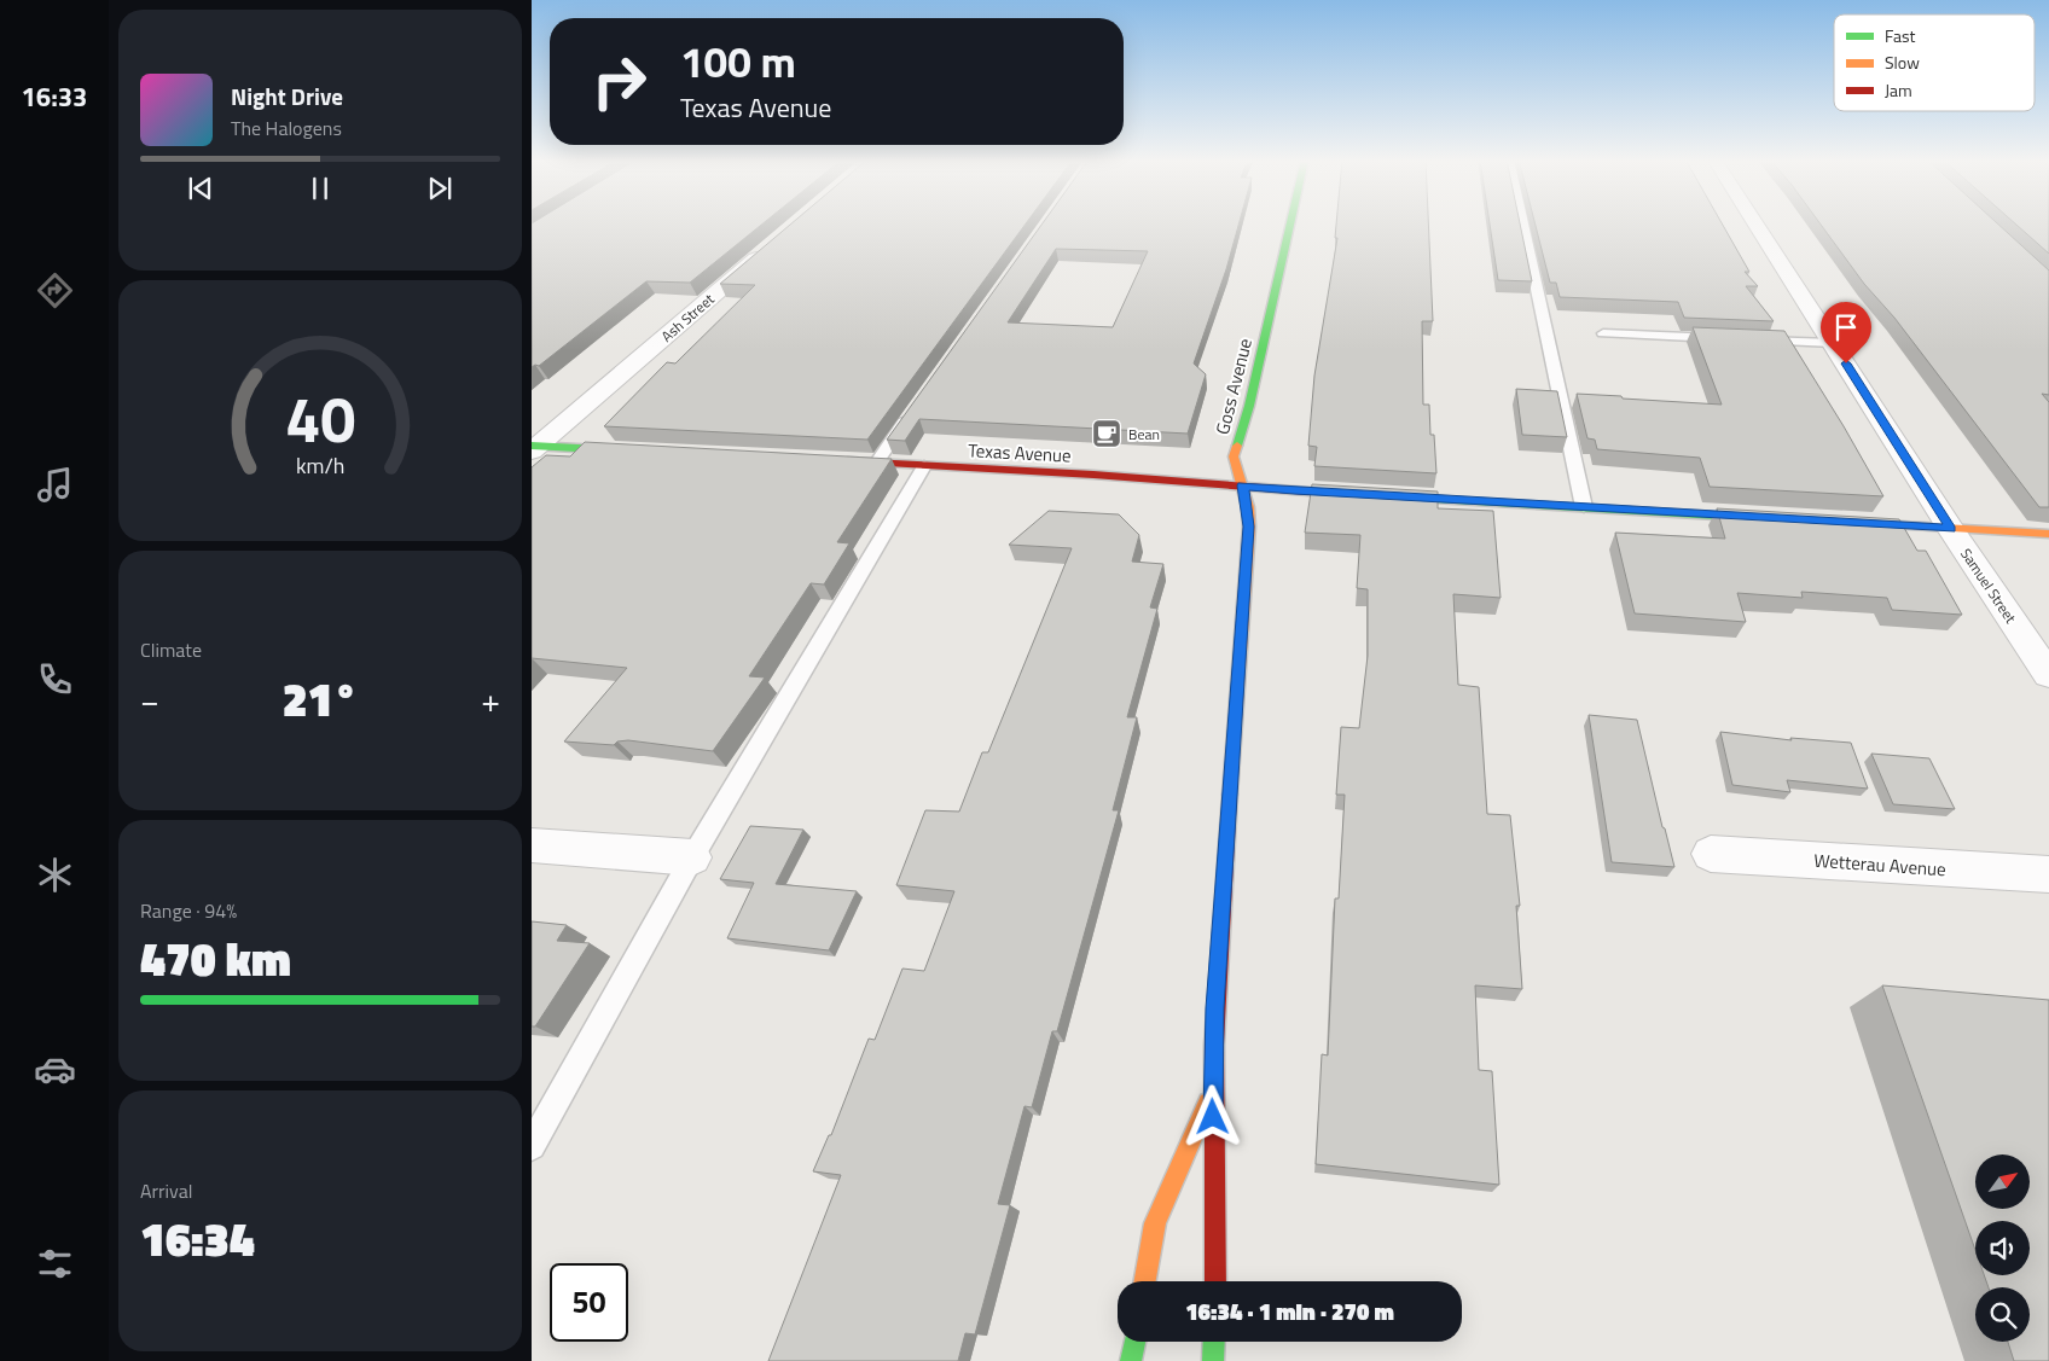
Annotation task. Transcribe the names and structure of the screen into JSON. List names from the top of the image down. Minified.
{"streets":{"main road":["Goss Avenue","Texas Avenue"],"street":["Ash Street","Samuel Street","Wetterau Avenue"]},"crossings":[["Goss Avenue","Texas Avenue"]],"places":{"cafe":["Bean"]},"legend":["Fast","Slow","Jam"],"north":"top right","page":{"tabs":"16:33","turn":["100 m","Texas Avenue"],"song":["Night Drive","The Halogens"],"tile":["Climate",["Range · 94%","470 km"],["Arrival","16:34"]],"heat":["−","21°","+"],"limit":"50","trip":"16:34 · 1 min · 270 m","gauge":["40","km/h"]}}
